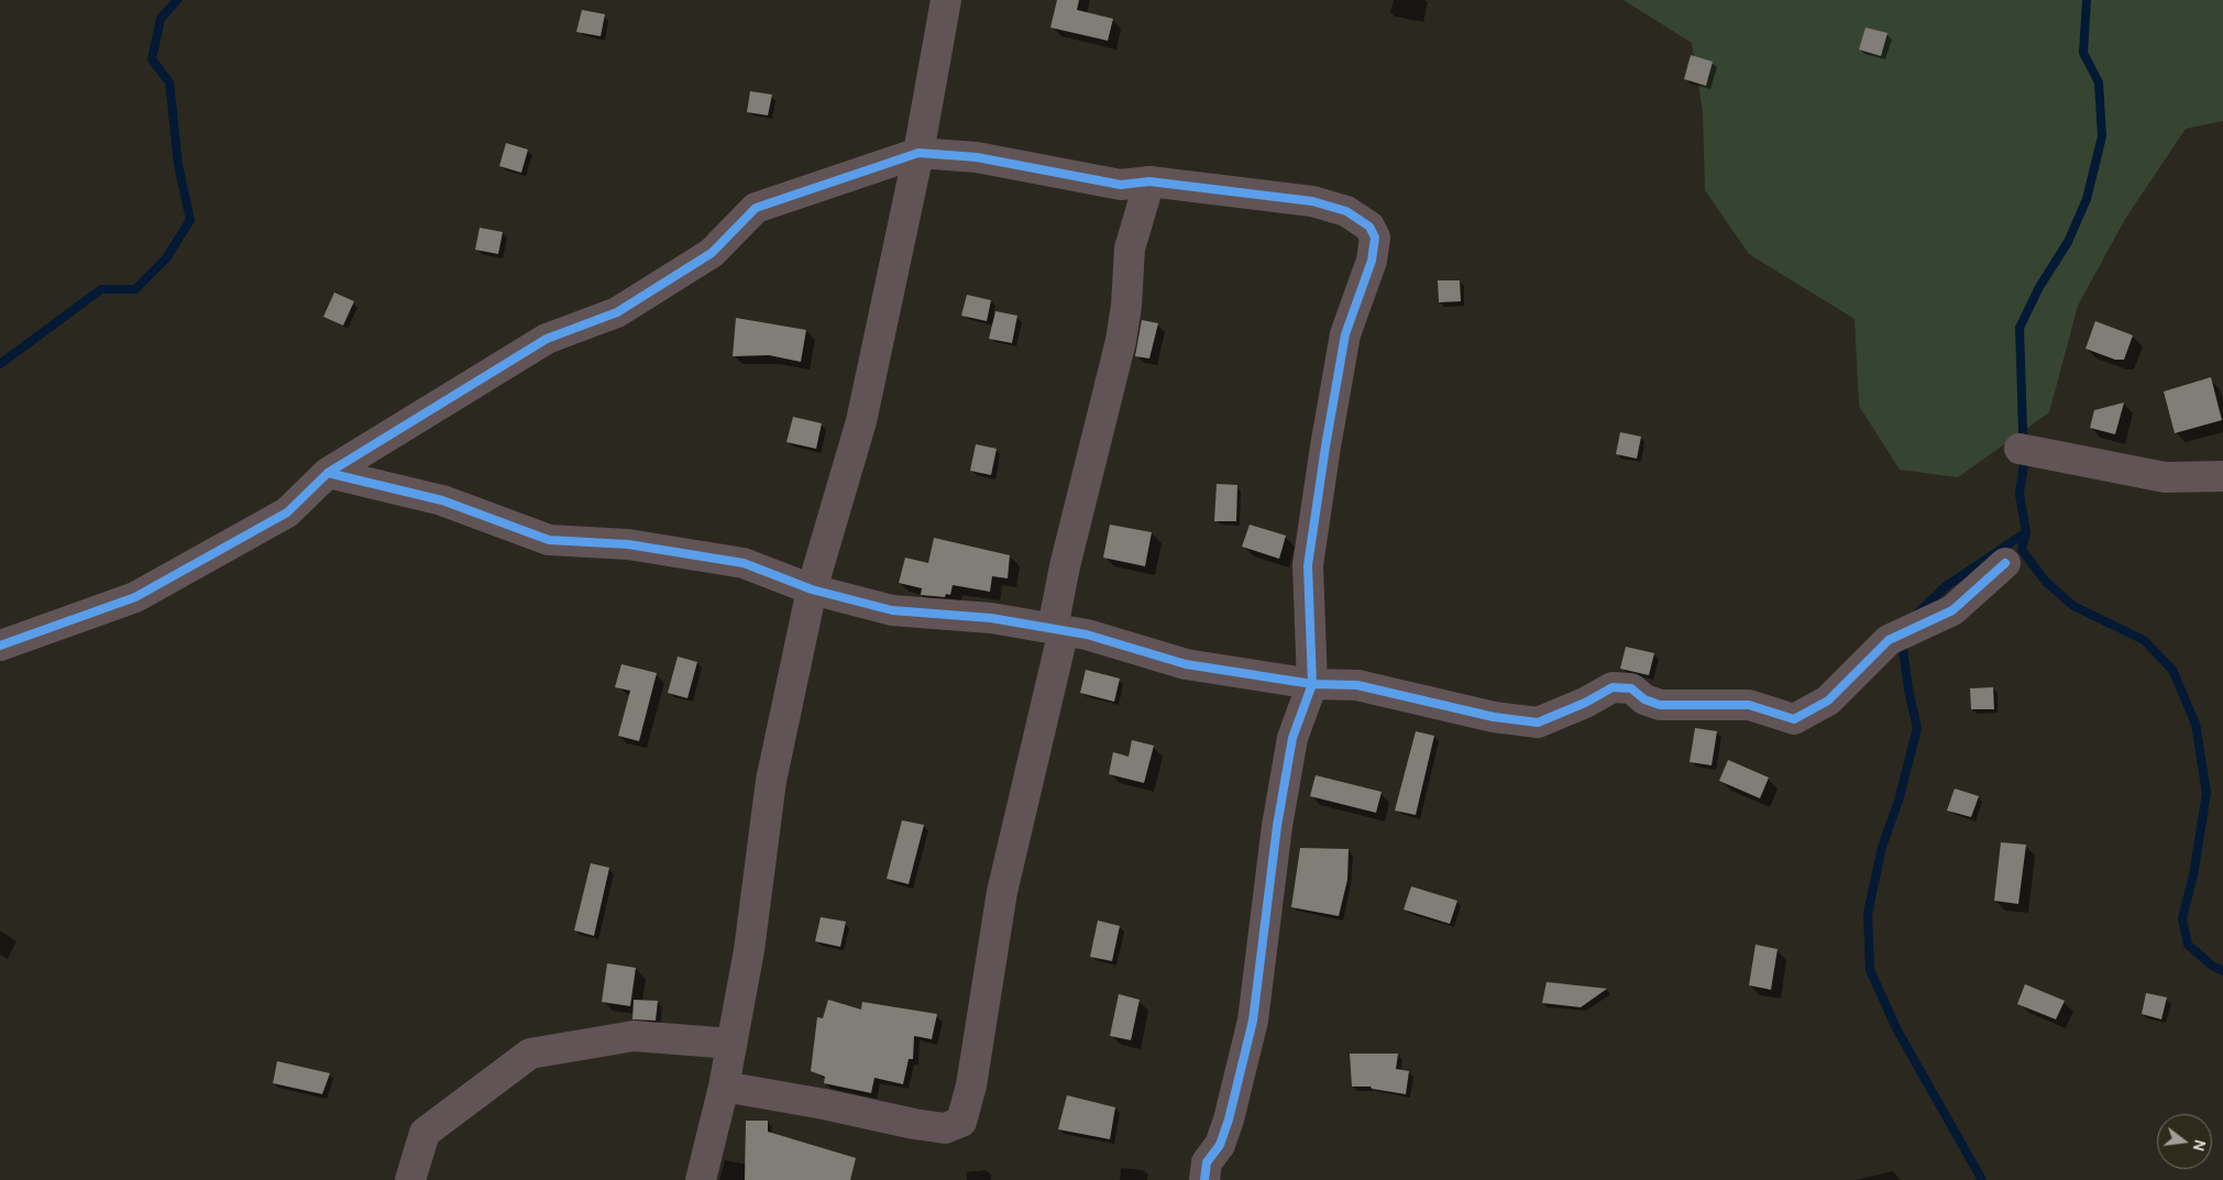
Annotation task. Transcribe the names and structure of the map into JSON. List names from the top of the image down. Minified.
{"north":"right"}
